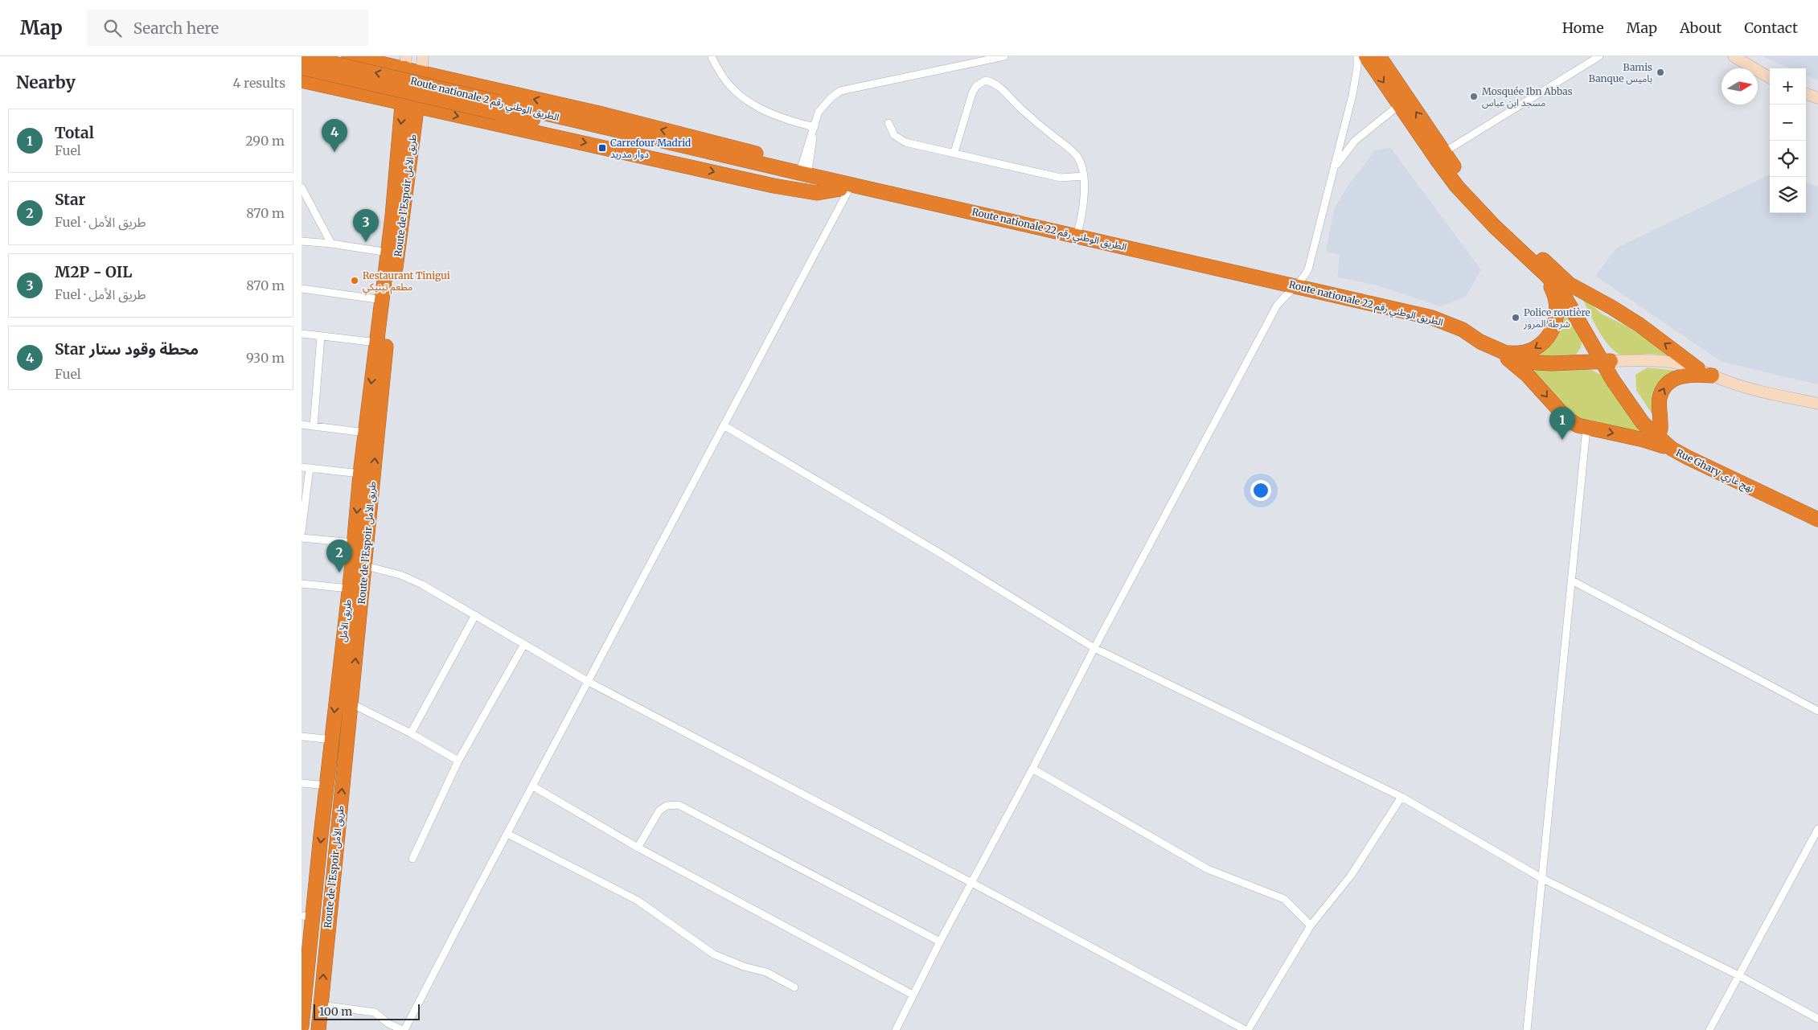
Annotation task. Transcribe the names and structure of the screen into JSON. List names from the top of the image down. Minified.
{"streets":{"highway":["Route nationale الطريق الوطني رقم 2","Route de l’Espoir طريق الأمل","Route nationale 22 الطريق الوطني رقم","Rue Ghary نهج غاري","طريق الأمل"]},"crossings":[["Route nationale الطريق الوطني رقم 2","Route nationale 22 الطريق الوطني رقم"],["Route de l’Espoir طريق الأمل","طريق الأمل"]],"one_way":["طريق الأمل"],"places":{"other":["Bamis Banque باميس","Mosquée Ibn Abbas مسجد ابن عباس","Restaurant Tinigui مطعم تينيكي","Police routière شرطة المرور"],"transit":["Carrefour Madrid دوار مدريد"]},"scale_bar":"100 m","north":"right","page":{"header":"Map","search":"Search here","nav":["Home","Map","About","Contact"],"heading":["Nearby","4 results"],"map_buttons":["+","−"],"list":[{"mark":"1","name":"Total","note":"Fuel","value":"290 m"},{"mark":"2","name":"Star","note":"Fuel · طريق الأمل","value":"870 m"},{"mark":"3","name":"M2P - OIL","note":"Fuel · طريق الأمل","value":"870 m"},{"mark":"4","name":"Star محطة وقود ستار","note":"Fuel","value":"930 m"}],"pins":["4","3","1","2"],"scale":"100 m"}}
